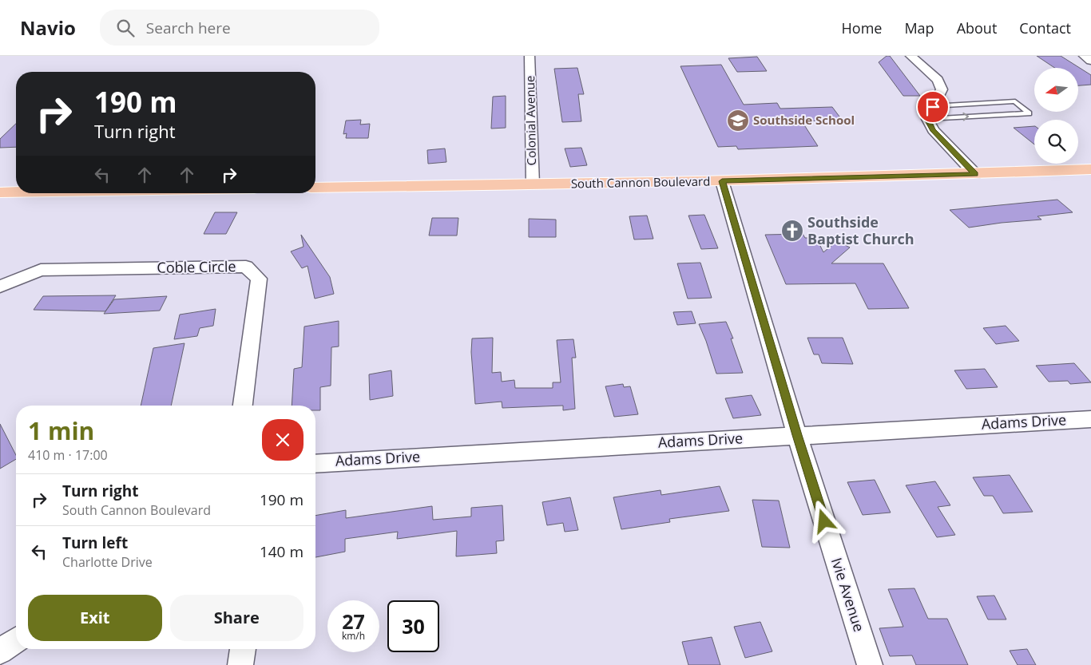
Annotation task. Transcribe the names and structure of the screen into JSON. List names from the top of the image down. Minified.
{"streets":{"highway":["South Cannon Boulevard"],"street":["Colonial Avenue","Coble Circle","Adams Drive","Ivie Avenue"]},"crossings":[["Colonial Avenue","South Cannon Boulevard"],["South Cannon Boulevard","Ivie Avenue"],["Adams Drive","Ivie Avenue"]],"places":{"school or university":["Southside School"],"church":["Southside Baptist Church"]},"north":"left","page":{"header":"Navio","search":"Search here","nav":["Home","Map","About","Contact"],"turn":["190 m","Turn right"],"heading":["1 min","410 m · 17:00"],"list":[{"name":"Turn right","note":"South Cannon Boulevard","value":"190 m"},{"name":"Turn left","note":"Charlotte Drive","value":"140 m"}],"buttons":["Exit","Share"],"speed":"27 km/h","limit":"30"}}
